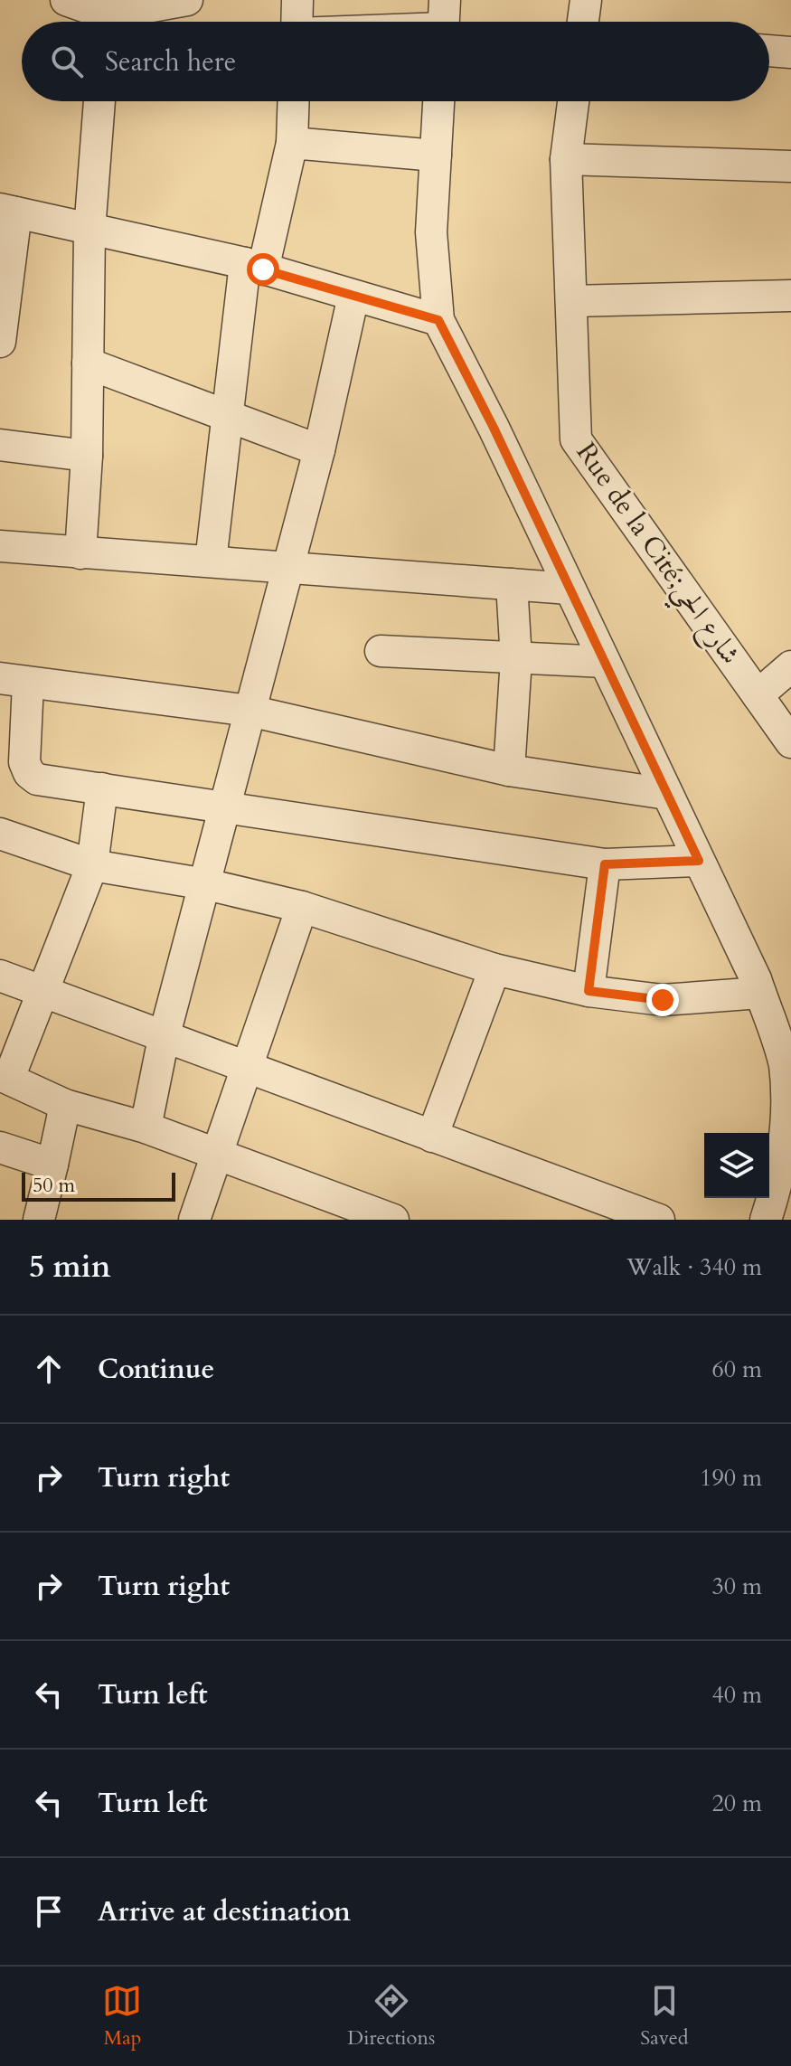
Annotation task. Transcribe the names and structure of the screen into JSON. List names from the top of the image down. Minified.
{"streets":{"street":["Rue de la Cité;شارع الحي"]},"scale_bar":"50 m","page":{"search":"Search here","scale":"50 m","heading":["5 min","Walk · 340 m"],"list":[["Continue","60 m"],["Turn right","190 m"],["Turn right","30 m"],["Turn left","40 m"],["Turn left","20 m"],"Arrive at destination"],"nav":["Map","Directions","Saved"]}}
